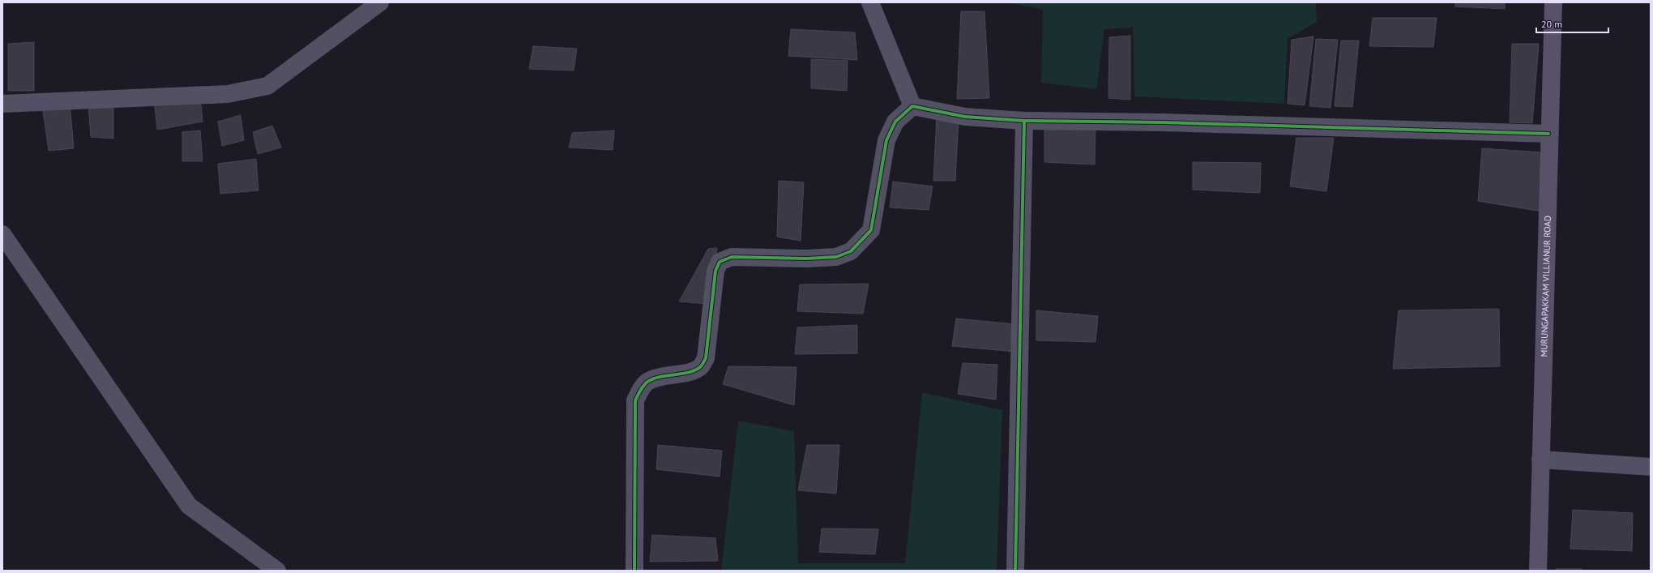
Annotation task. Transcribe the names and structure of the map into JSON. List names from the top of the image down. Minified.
{"streets":{"main road":["MURUNGAPAKKAM VILLIANUR ROAD"]},"scale_bar":"20 m"}
